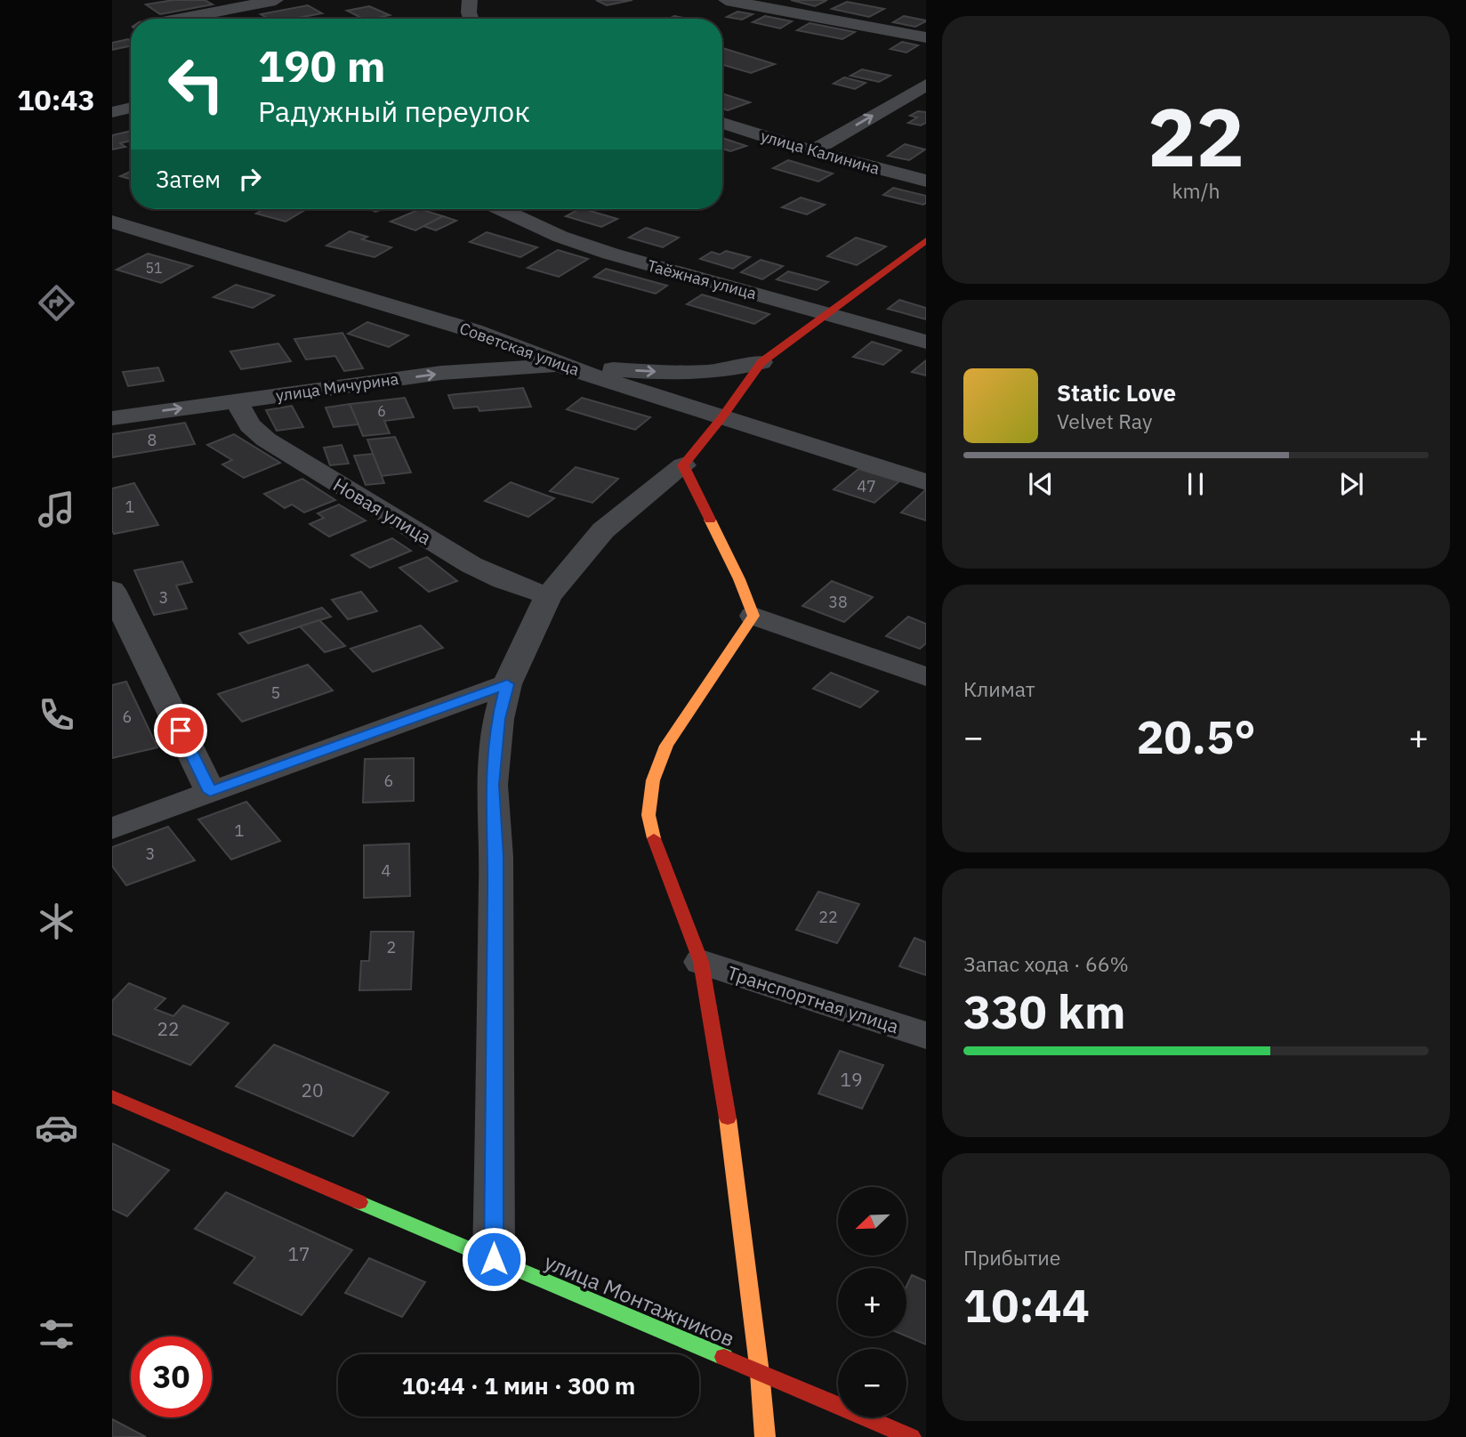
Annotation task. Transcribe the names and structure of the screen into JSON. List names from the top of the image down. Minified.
{"streets":{"street":["улица Калинина","Таёжная улица","Советская улица","улица Мичурина","Новая улица","Транспортная улица","улица Монтажников"]},"crossings":[["Советская улица","улица Мичурина"],["улица Мичурина","Новая улица"]],"one_way":["улица Мичурина"],"house_numbers":["51","6","8","47","1","3","38","5","6","6","1","3","4","22","2","22","19","20","17"],"north":"bottom left","page":{"tabs":"10:43","tile":[["22","km/h"],"Климат",["Запас хода · 66%","330 km"],["Прибытие","10:44"]],"turn":["190 m","Радужный переулок"],"then":"Затем","song":["Static Love","Velvet Ray"],"heat":["−","20.5°","+"],"map_buttons":["+","−"],"limit":"30","trip":"10:44 · 1 мин · 300 m"}}
